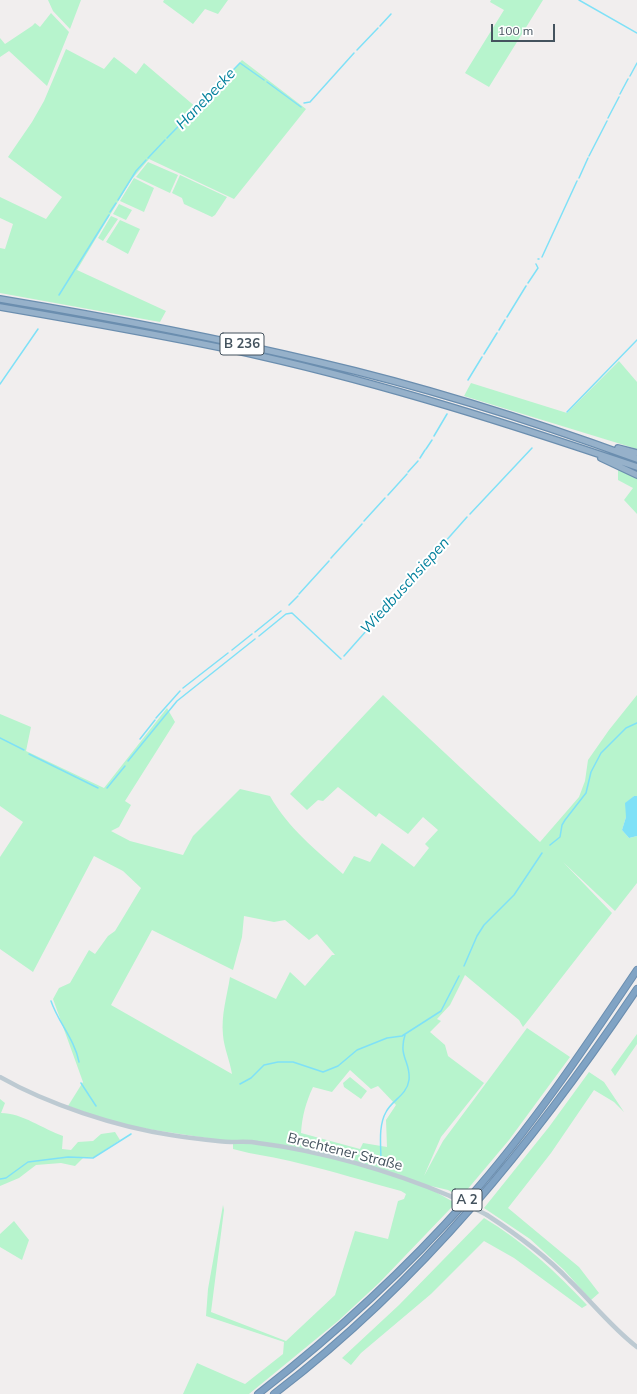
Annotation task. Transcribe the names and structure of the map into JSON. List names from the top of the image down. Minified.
{"streets":{"highway":["B 236","A 2"],"street":["Brechtener Straße"]},"water":["Hanebecke","Wiedbuschsiepen"],"scale_bar":"100 m"}
